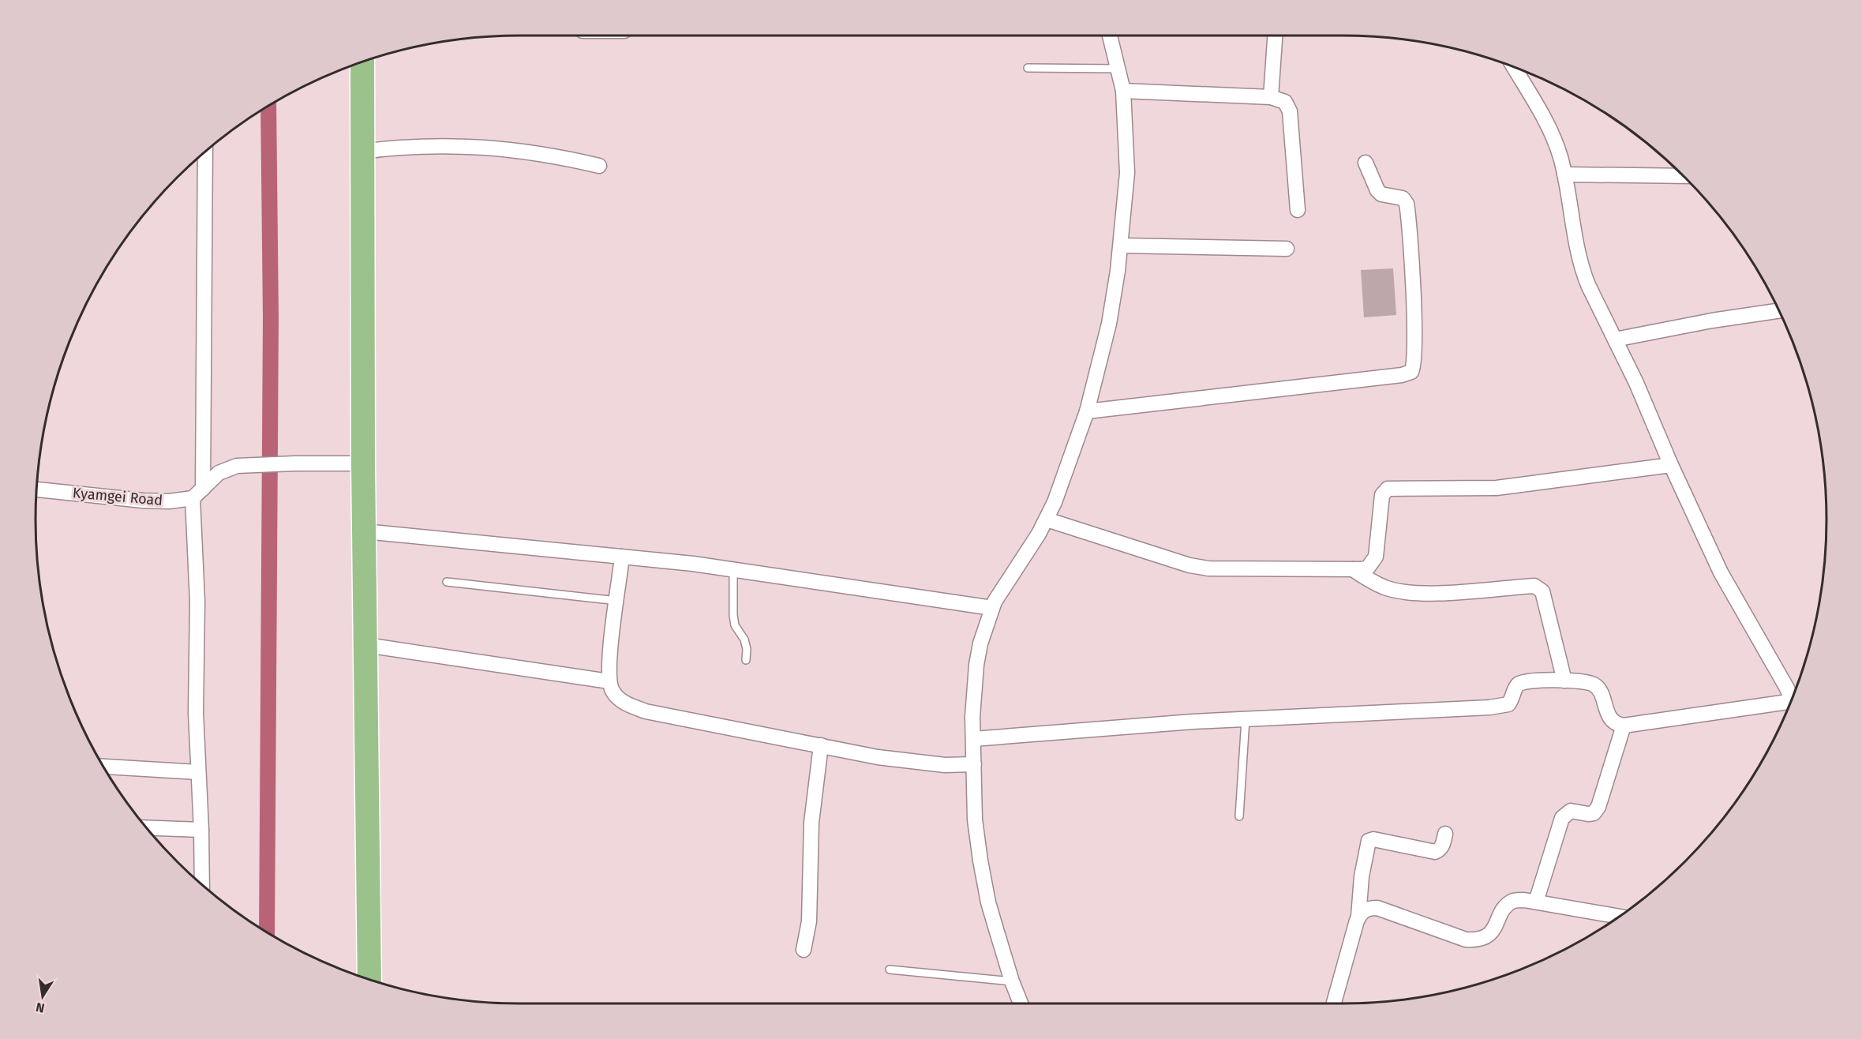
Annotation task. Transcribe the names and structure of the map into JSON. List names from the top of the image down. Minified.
{"streets":{"street":["Kyamgei Road"]},"north":"bottom"}
